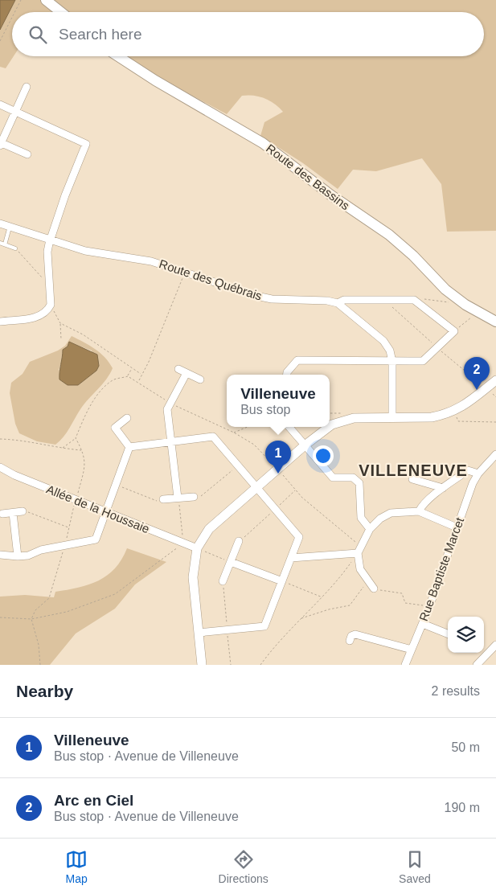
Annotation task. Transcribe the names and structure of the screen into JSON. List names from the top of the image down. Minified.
{"streets":{"main road":["Route des Bassins"],"street":["Route des Québrais","Allée de la Houssaie","Rue Baptiste Marcet"]},"districts":["VILLENEUVE"],"page":{"search":"Search here","pins":["2","1"],"popup":["Villeneuve","Bus stop"],"heading":["Nearby","2 results"],"list":[{"mark":"1","name":"Villeneuve","note":"Bus stop · Avenue de Villeneuve","value":"50 m"},{"mark":"2","name":"Arc en Ciel","note":"Bus stop · Avenue de Villeneuve","value":"190 m"}],"nav":["Map","Directions","Saved"]}}
